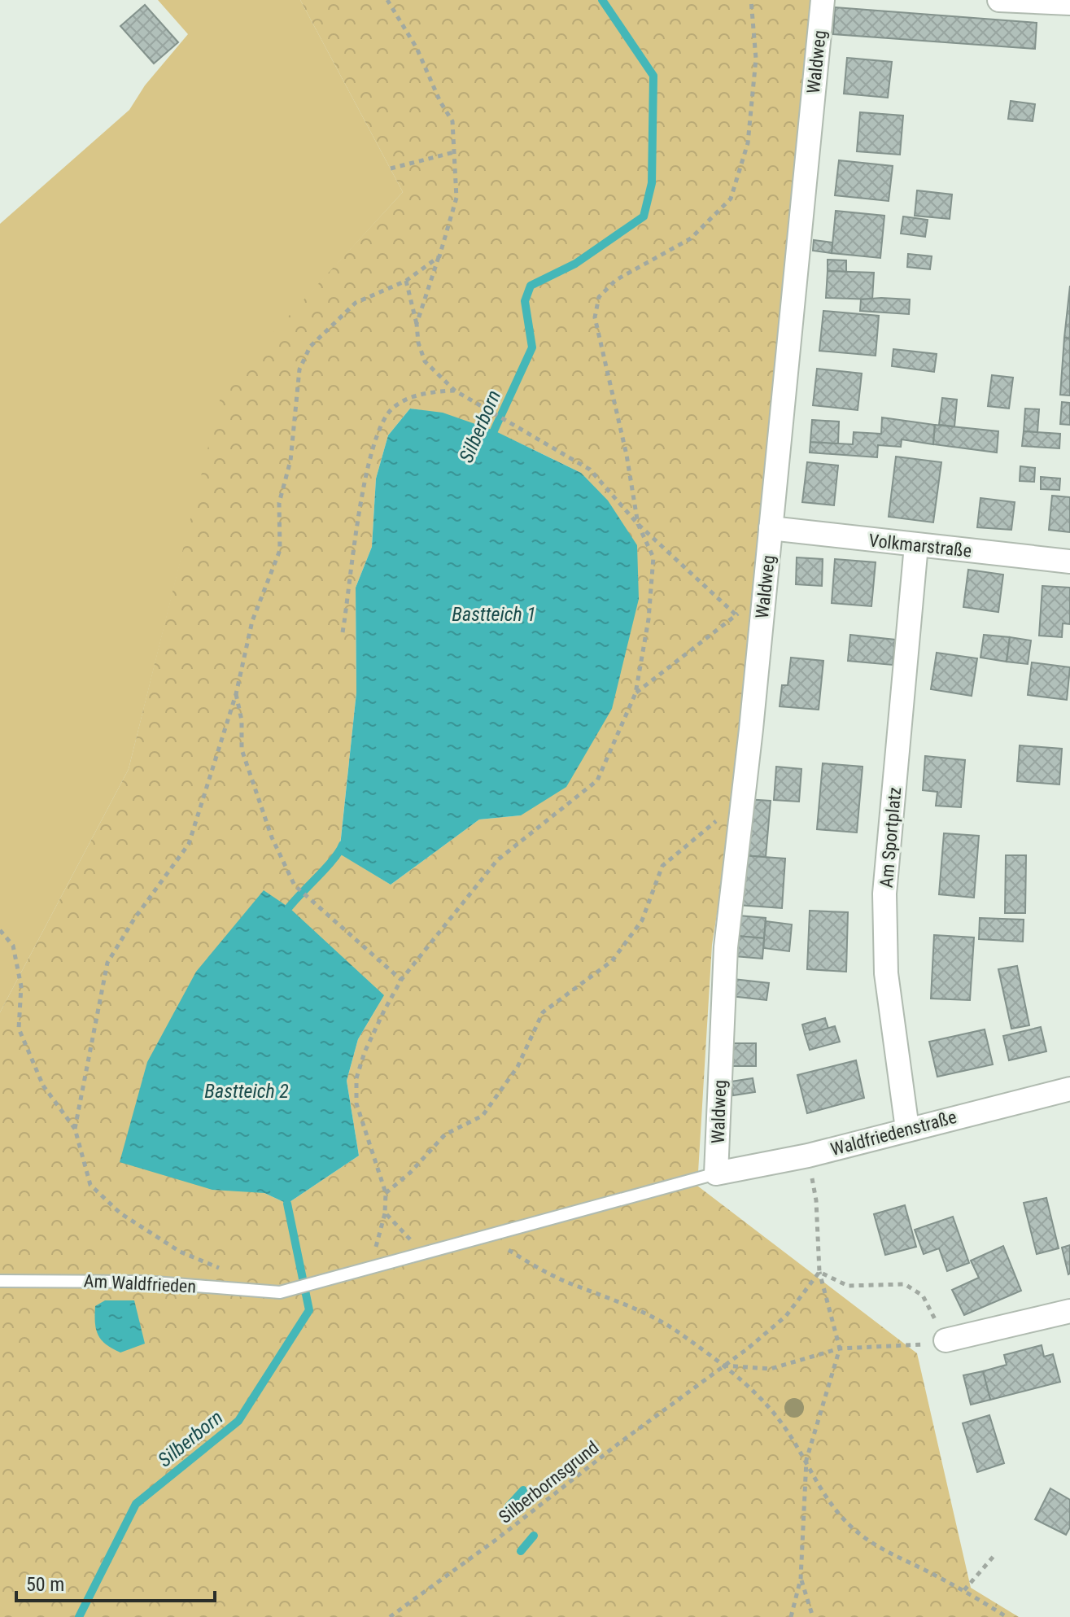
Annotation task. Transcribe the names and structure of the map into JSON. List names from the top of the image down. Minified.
{"streets":{"street":["Waldweg","Volkmarstraße","Am Sportplatz","Waldfriedenstraße"],"lane":["Am Waldfrieden"],"path":["Silberbornsgrund"]},"crossings":[["Waldweg","Volkmarstraße"],["Waldweg","Waldfriedenstraße"],["Waldweg","Am Waldfrieden"],["Volkmarstraße","Am Sportplatz"],["Am Sportplatz","Waldfriedenstraße"],["Waldfriedenstraße","Am Waldfrieden"]],"water":["Silberborn","Bastteich 1","Bastteich 2"],"scale_bar":"50 m"}
